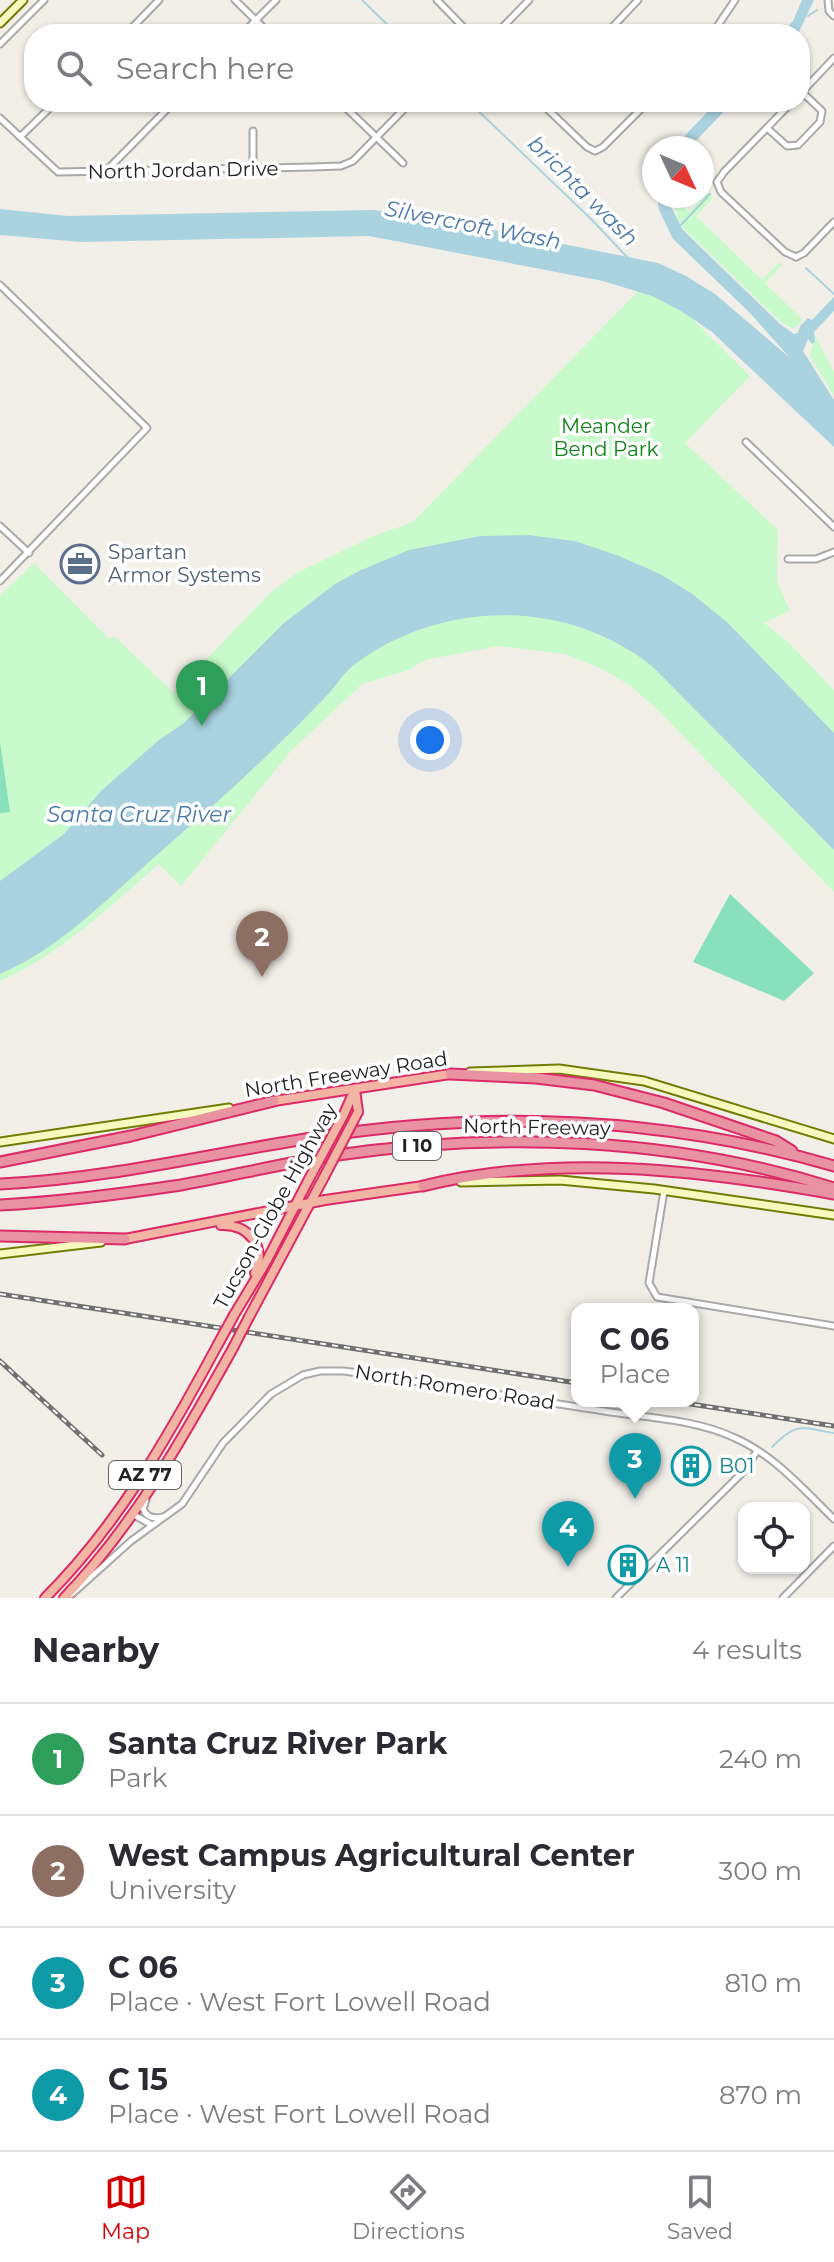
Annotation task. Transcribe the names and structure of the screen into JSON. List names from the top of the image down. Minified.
{"streets":{"highway":["North Freeway Road","North Freeway","I 10","Tucson-Globe Highway","AZ 77"],"street":["North Jordan Drive","North Romero Road"]},"crossings":[["North Freeway Road","Tucson-Globe Highway"],["Tucson-Globe Highway","North Romero Road"]],"water":["brichta wash","Silvercroft Wash","Santa Cruz River"],"parks":["Meander Bend Park"],"places":{"office":["Spartan Armor Systems"],"building":["B01","A 11"]},"north":"bottom right","page":{"search":"Search here","pins":["1","2","3","4"],"popup":["C 06","Place"],"heading":["Nearby","4 results"],"list":[{"mark":"1","name":"Santa Cruz River Park","note":"Park","value":"240 m"},{"mark":"2","name":"West Campus Agricultural Center","note":"University","value":"300 m"},{"mark":"3","name":"C 06","note":"Place · West Fort Lowell Road","value":"810 m"},{"mark":"4","name":"C 15","note":"Place · West Fort Lowell Road","value":"870 m"}],"nav":["Map","Directions","Saved"]}}
